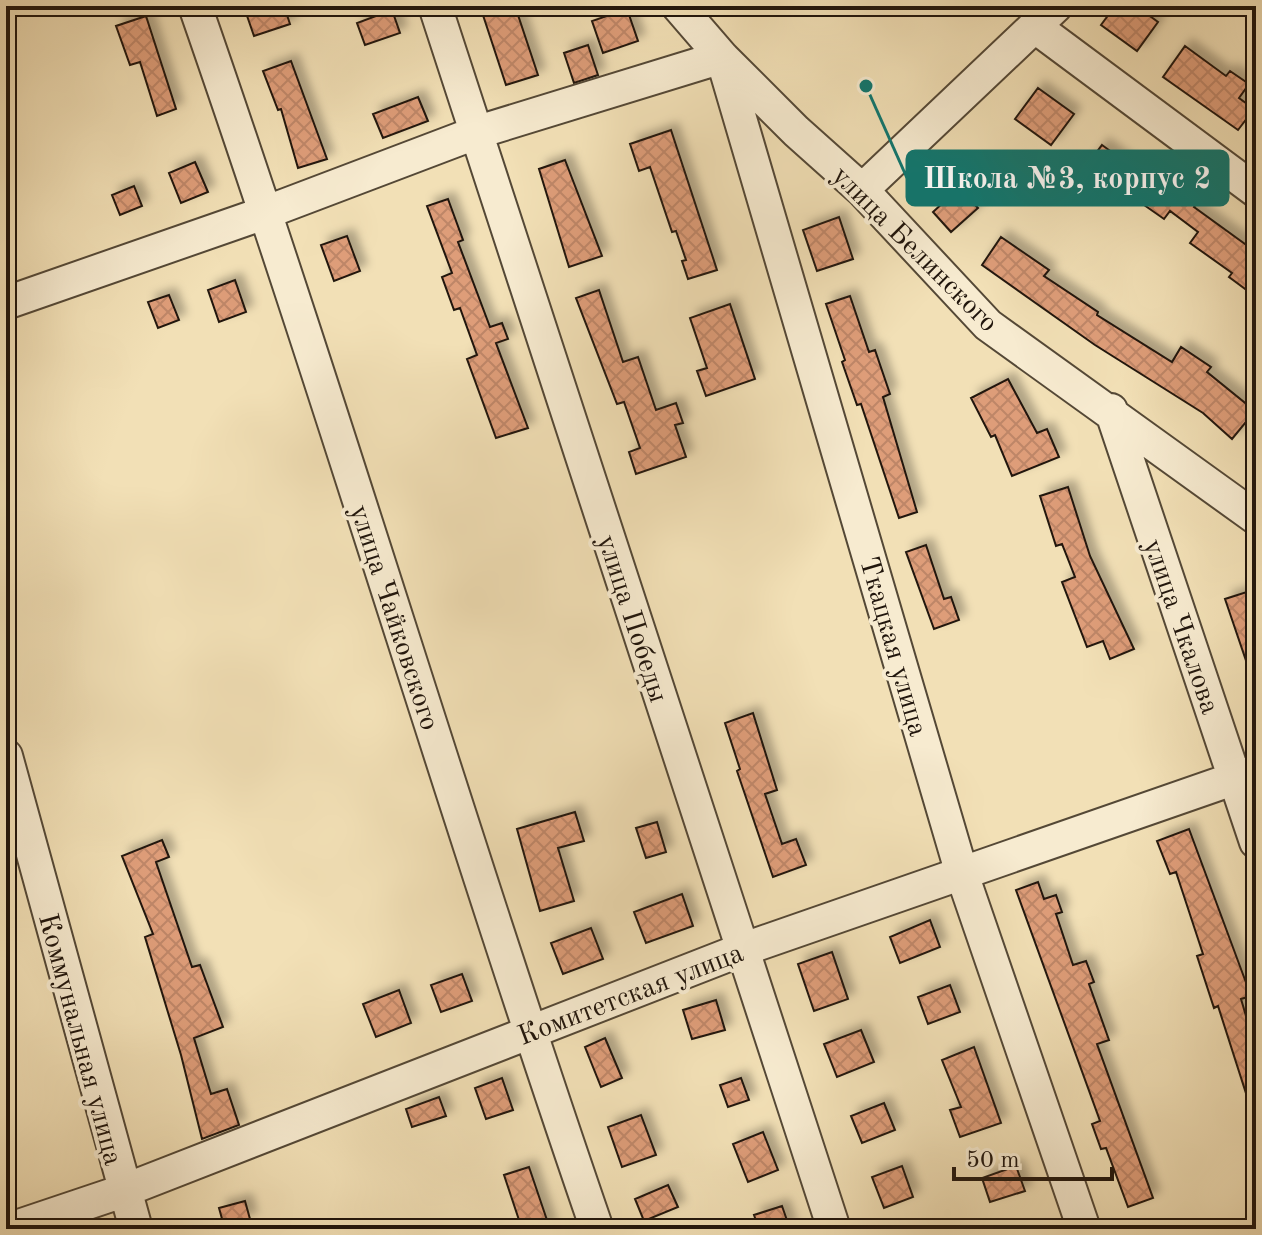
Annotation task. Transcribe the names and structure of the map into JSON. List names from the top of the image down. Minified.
{"streets":{"street":["улица Белинского","улица Чайковского","улица Победы","улица Чкалова","Ткацкая улица","Комитетская улица","Коммунальная улица"]},"crossings":[["улица Белинского","улица Чкалова"],["улица Белинского","Ткацкая улица"],["улица Чайковского","Комитетская улица"],["улица Победы","Комитетская улица"],["улица Чкалова","Комитетская улица"],["Ткацкая улица","Комитетская улица"],["Комитетская улица","Коммунальная улица"]],"places":["Школа №3, корпус 2"],"scale_bar":"50 m"}
